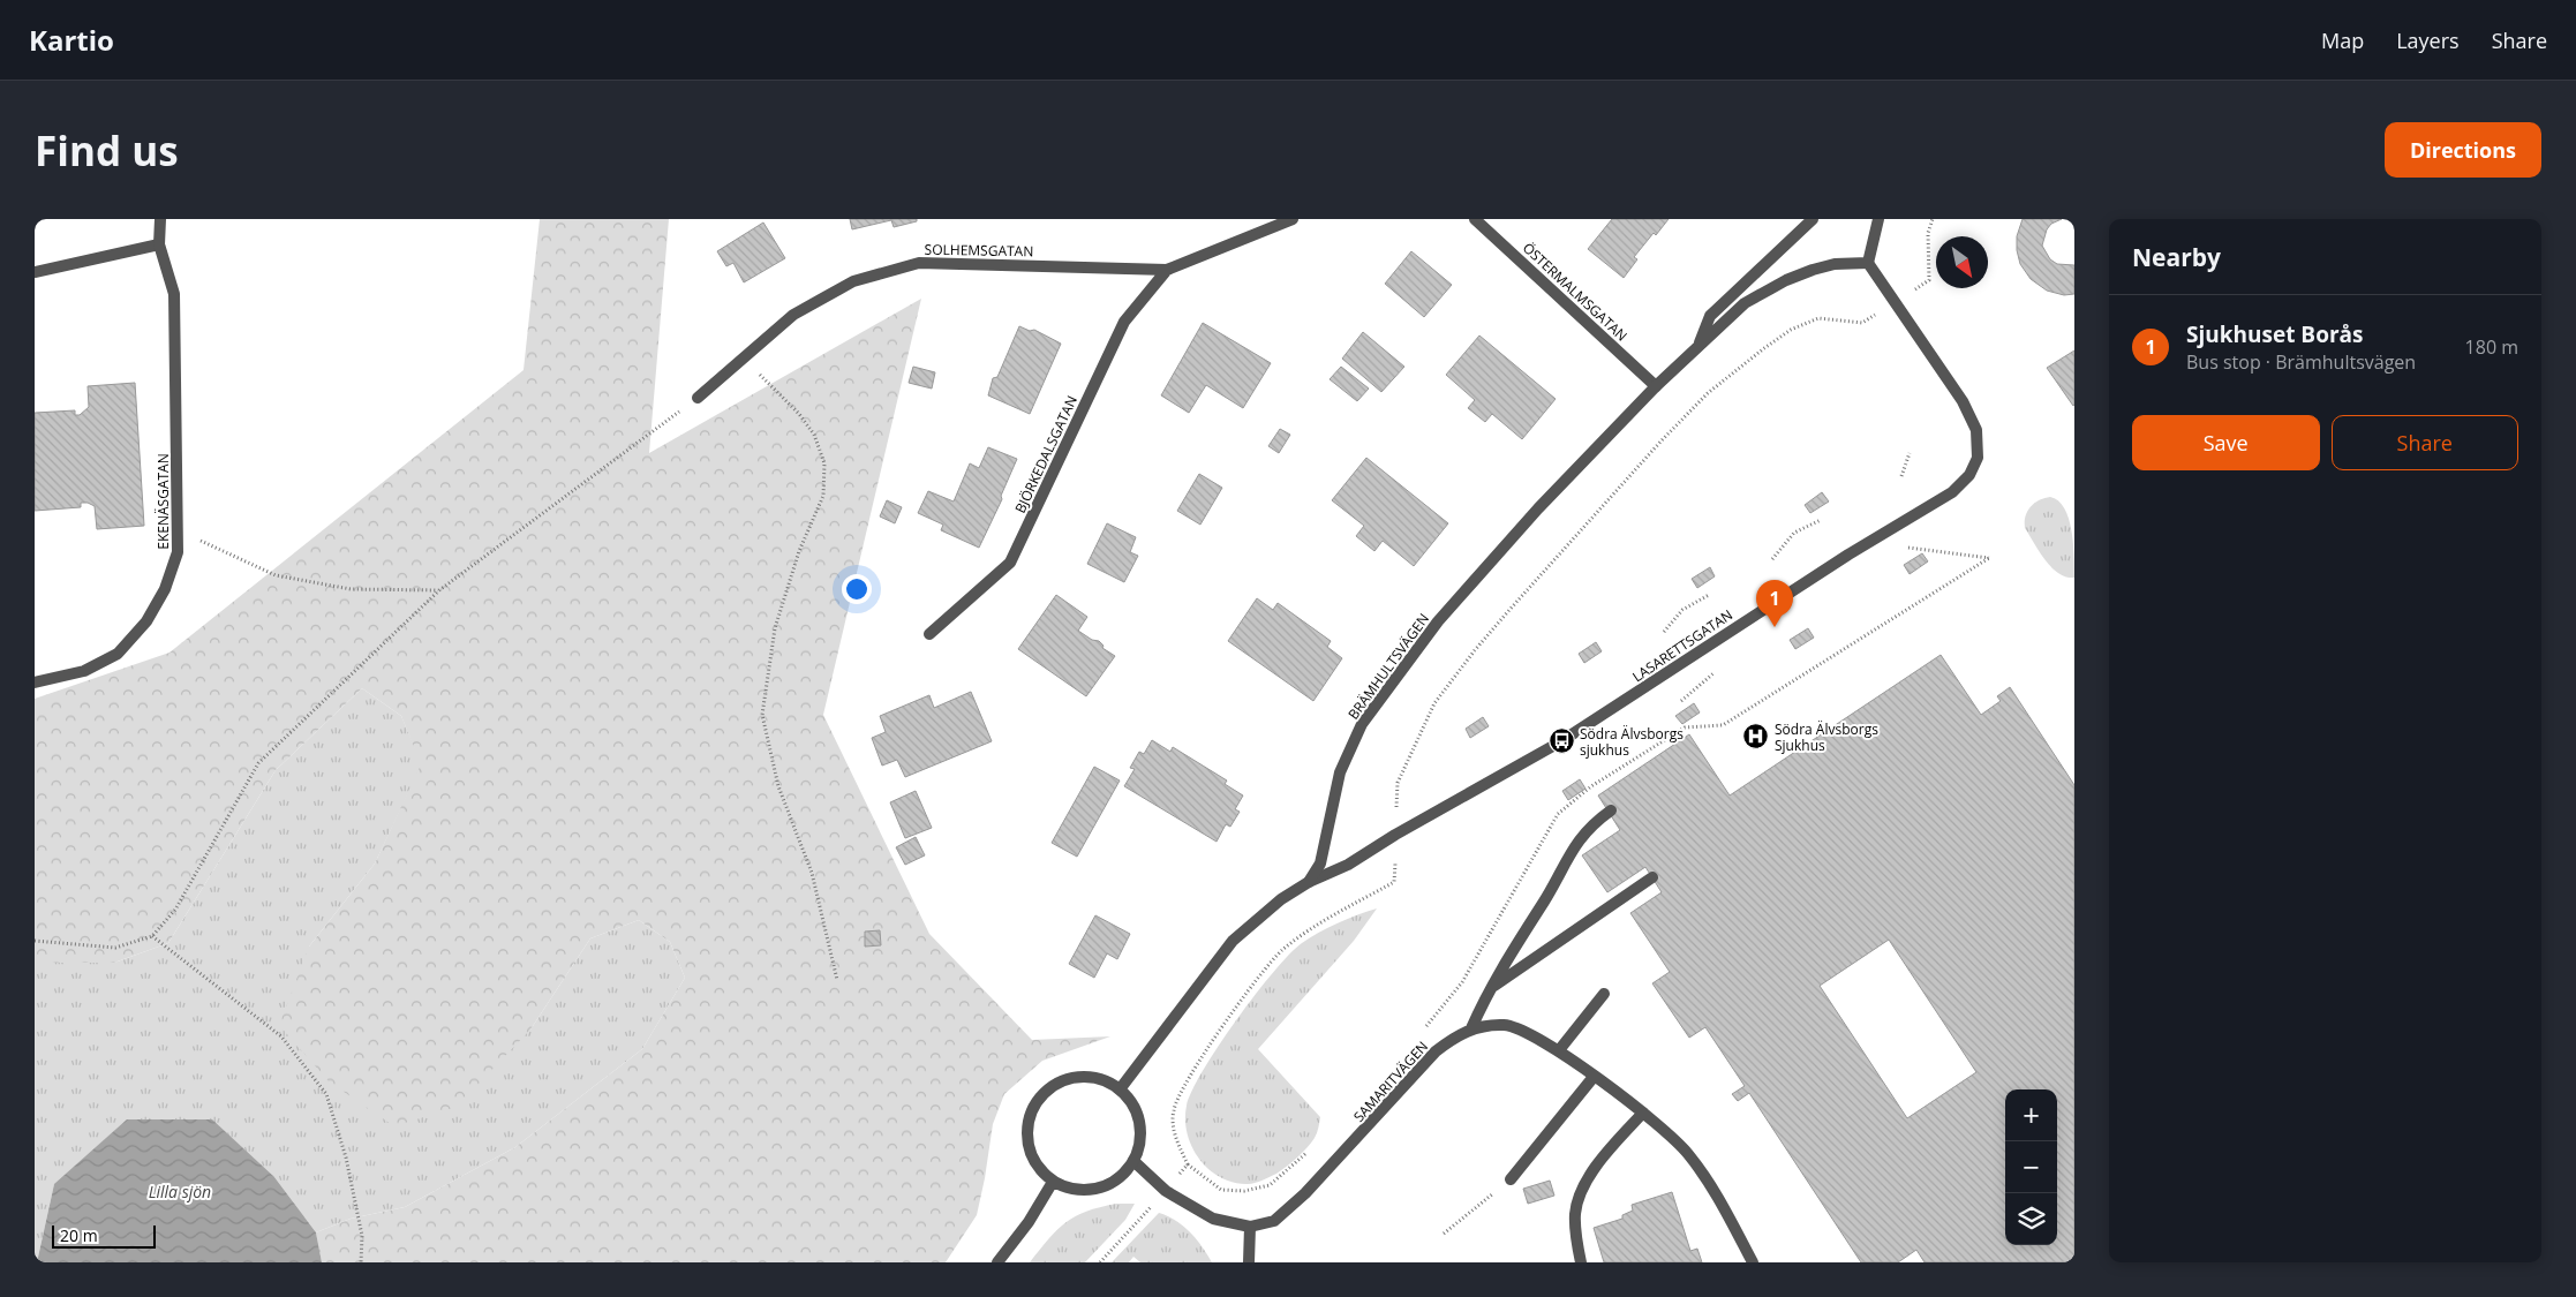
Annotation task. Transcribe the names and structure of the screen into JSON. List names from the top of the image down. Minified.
{"streets":{"street":["SOLHEMSGATAN","ÖSTERMALMSGATAN","BJÖRKEDALSGATAN","EKENÄSGATAN","LASARETTSGATAN","BRÄMHULTSVÄGEN","SAMARITVÄGEN"]},"crossings":[["SOLHEMSGATAN","BJÖRKEDALSGATAN"],["ÖSTERMALMSGATAN","BRÄMHULTSVÄGEN"],["LASARETTSGATAN","BRÄMHULTSVÄGEN"]],"water":["Lilla sjön"],"places":{"hospital":["Södra Älvsborgs Sjukhus"],"bus stop":["Södra Älvsborgs sjukhus"]},"scale_bar":"20 m","north":"bottom right","page":{"header":"Kartio","nav":["Map","Layers","Share"],"buttons":["Directions",["Save","Share"]],"title":"Find us","heading":"Nearby","list":[{"mark":"1","name":"Sjukhuset Borås","note":"Bus stop · Brämhultsvägen","value":"180 m"}],"pins":"1","map_buttons":["+","−"],"scale":"20 m"}}
